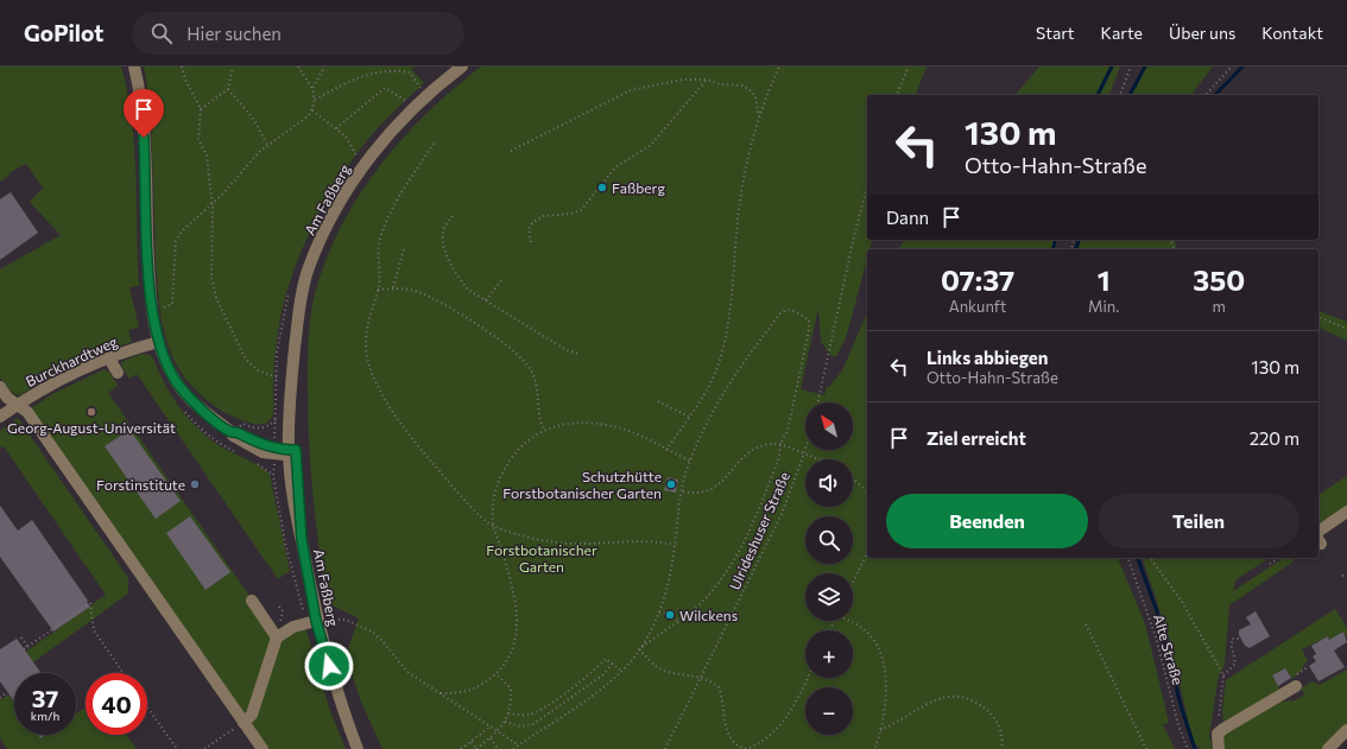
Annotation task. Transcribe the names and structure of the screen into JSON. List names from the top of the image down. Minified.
{"streets":{"street":["Am Faßberg","Burckhardtweg"],"path":["Ulrideshuser Straße","Alte Straße"]},"parks":["Forstbotanischer Garten"],"places":["Faßberg","Georg-August-Universität","Forstinstitute","Schutzhütte Forstbotanischer Garten","Wilckens"],"north":"top left","page":{"header":"GoPilot","search":"Hier suchen","nav":["Start","Karte","Über uns","Kontakt"],"turn":["130 m","Otto-Hahn-Straße"],"then":"Dann","eta":["07:37","Ankunft","1","Min.","350","m"],"list":[{"name":"Links abbiegen","note":"Otto-Hahn-Straße","value":"130 m"},{"name":"Ziel erreicht","value":"220 m"}],"map_buttons":["+","−"],"buttons":["Beenden","Teilen"],"speed":"37 km/h","limit":"40"}}
